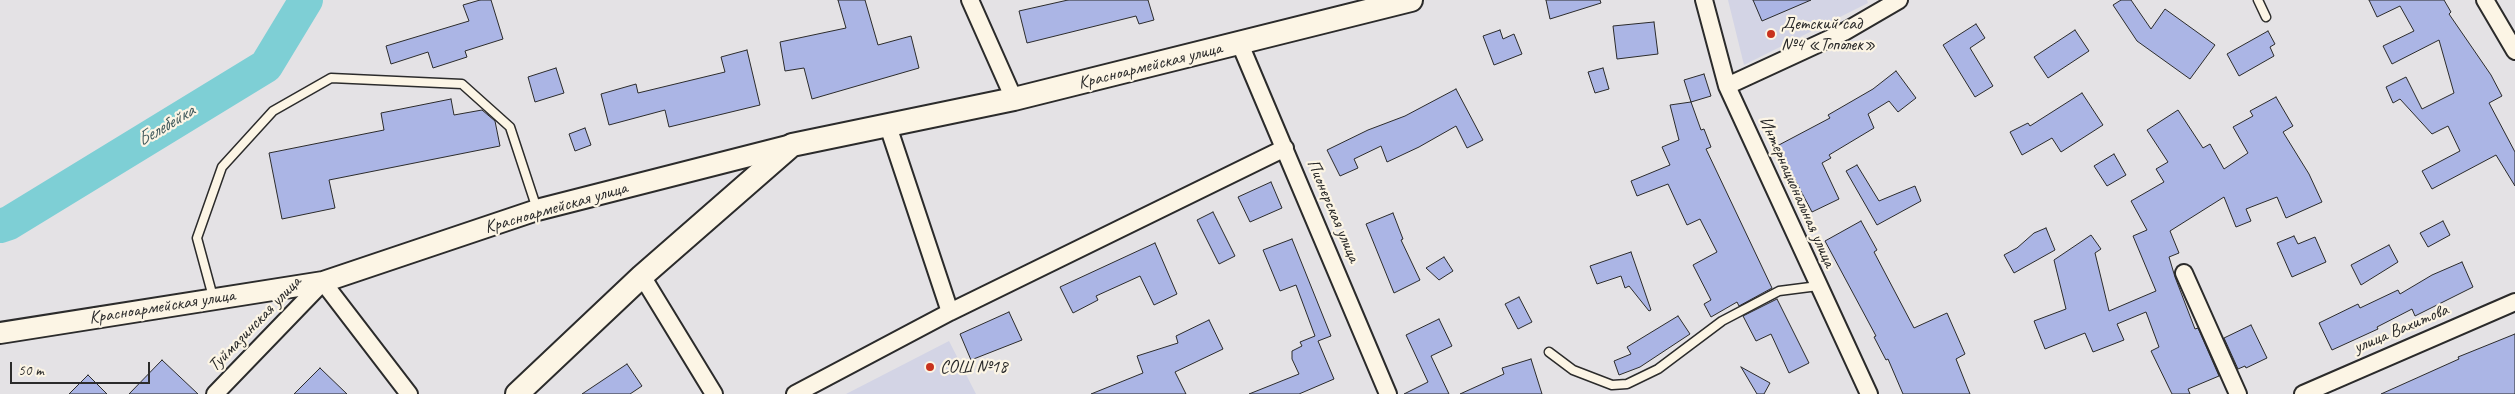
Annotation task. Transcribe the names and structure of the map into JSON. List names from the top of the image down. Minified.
{"streets":{"main road":["Красноармейская улица"],"street":["Интернациональная улица","Пионерская улица","Туймазинская улица","улица Вахитова"]},"crossings":[["Красноармейская улица","Пионерская улица"],["Красноармейская улица","Туймазинская улица"]],"water":["Белебейка"],"places":["Детский сад №4 «Тополек»","СОШ №18"],"scale_bar":"50 m"}
